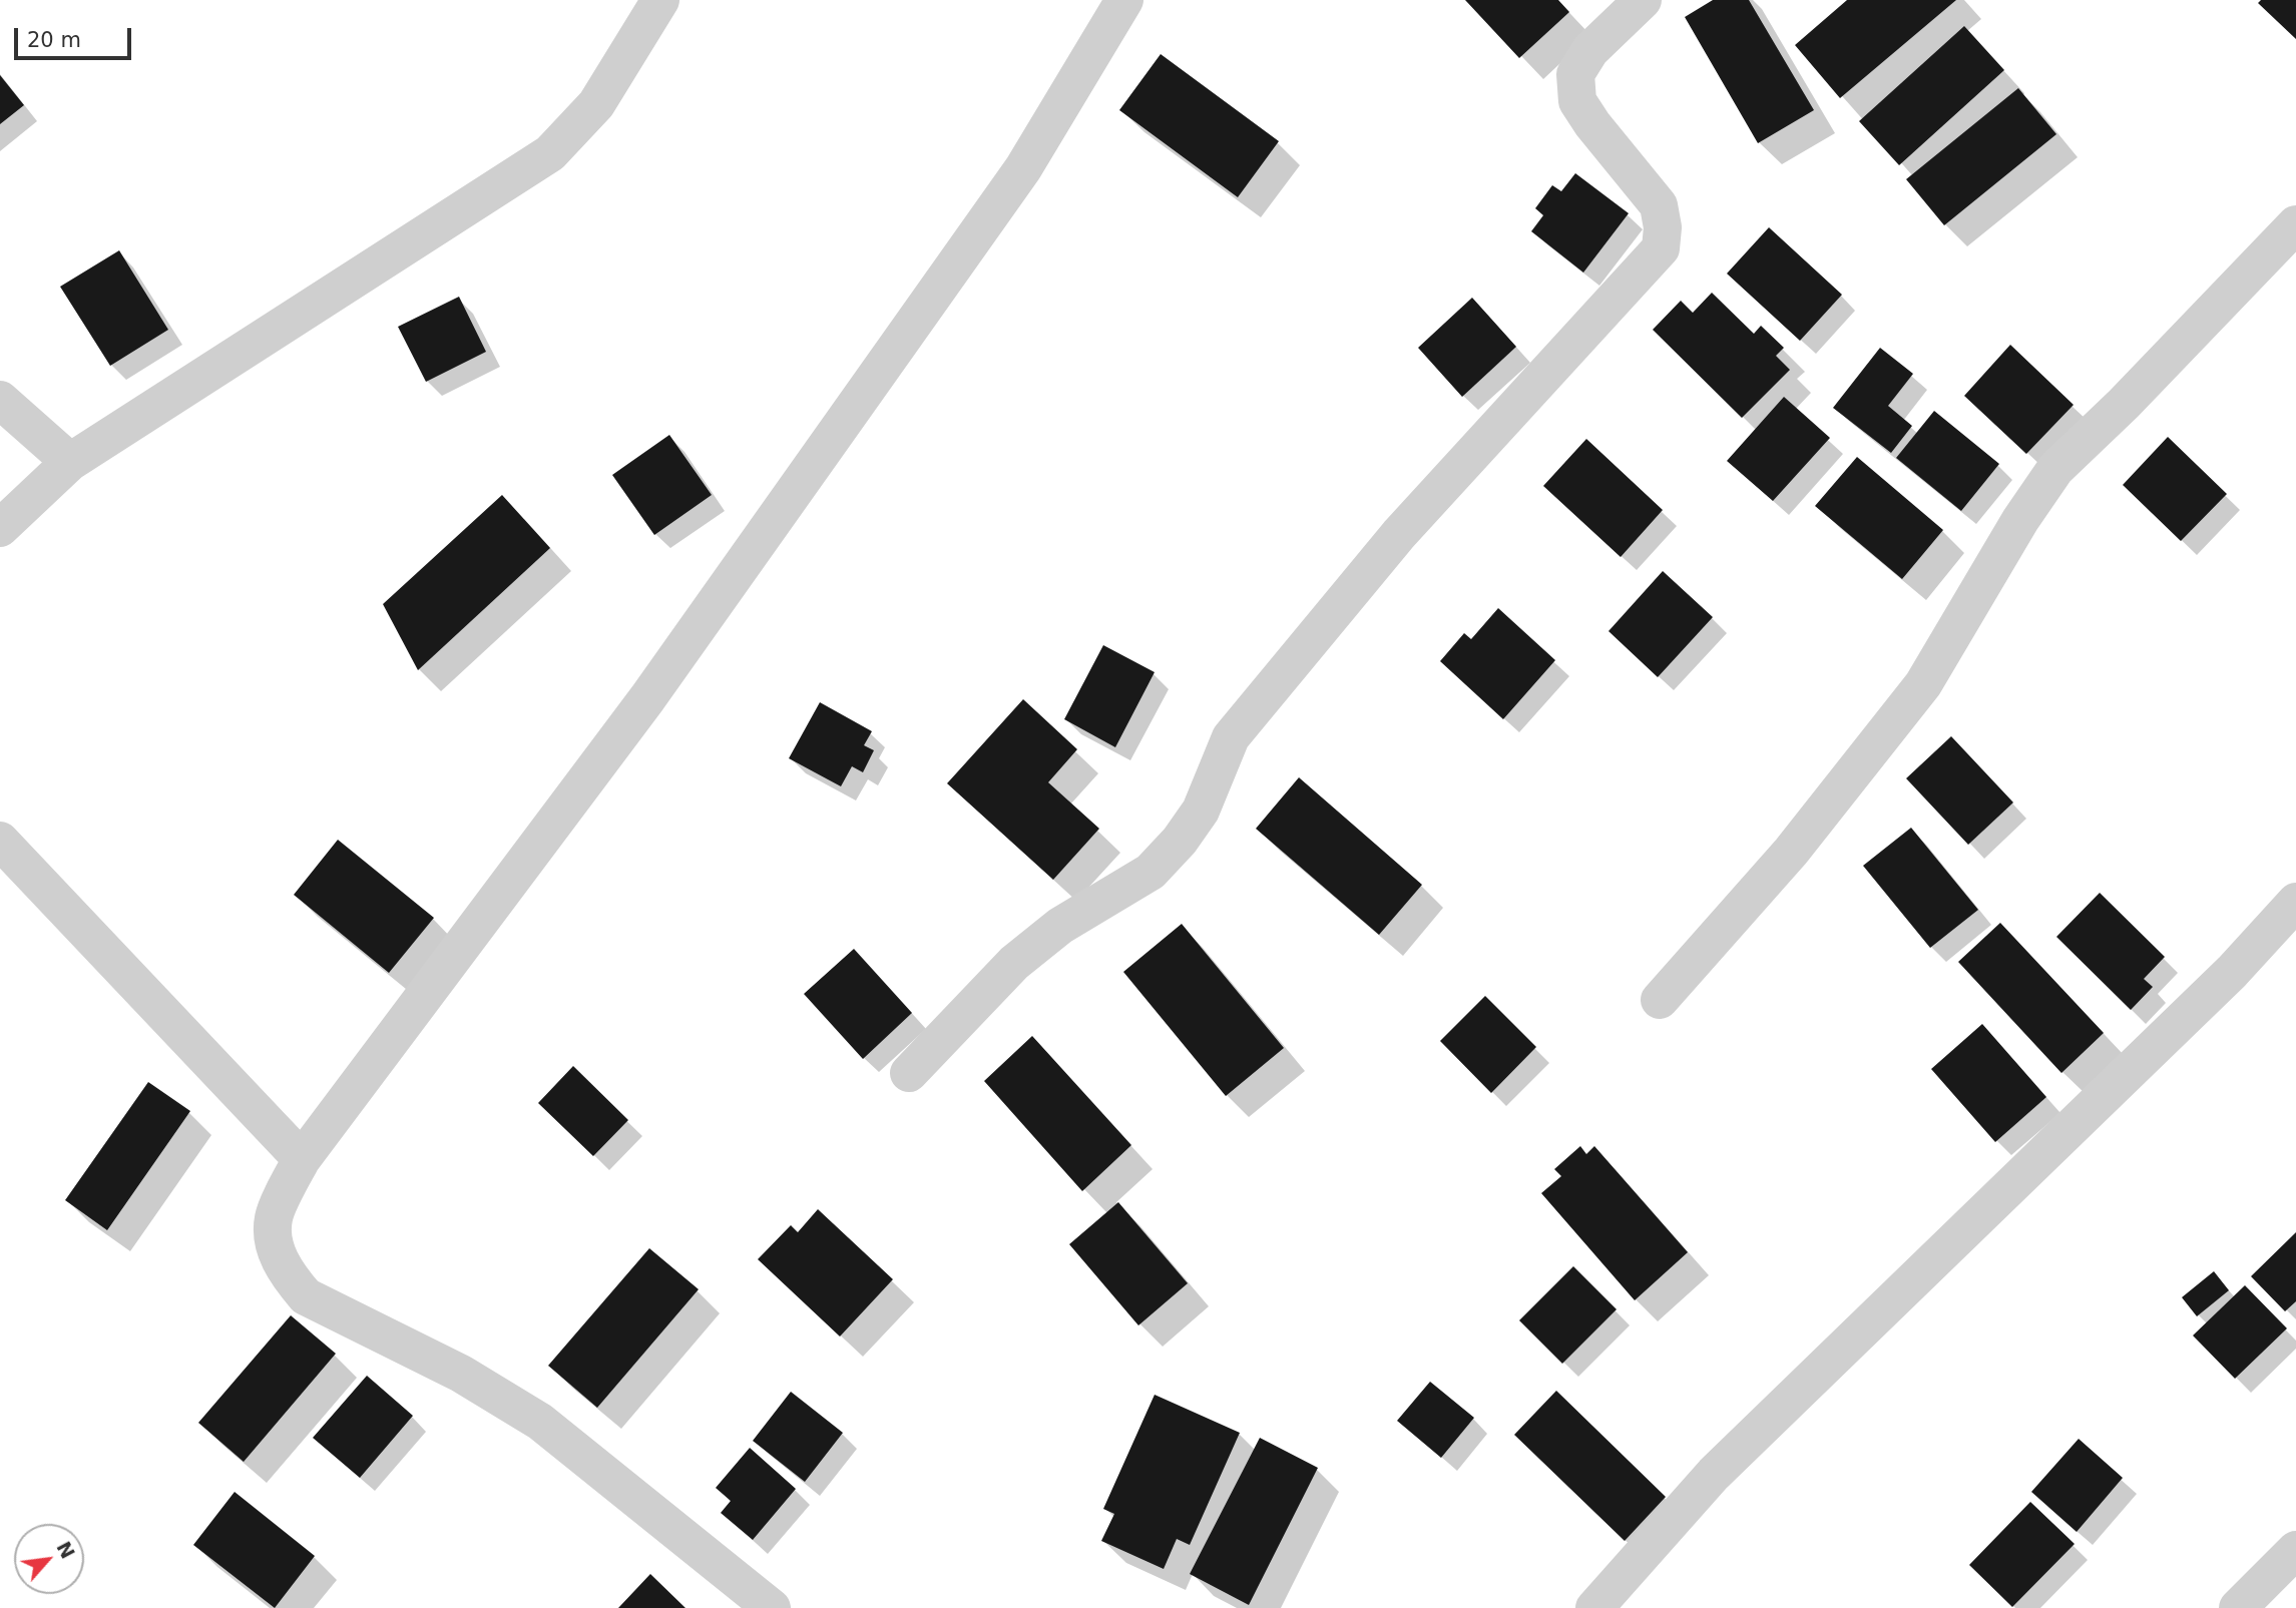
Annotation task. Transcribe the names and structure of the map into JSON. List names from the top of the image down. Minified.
{"scale_bar":"20 m","north":"top right"}
